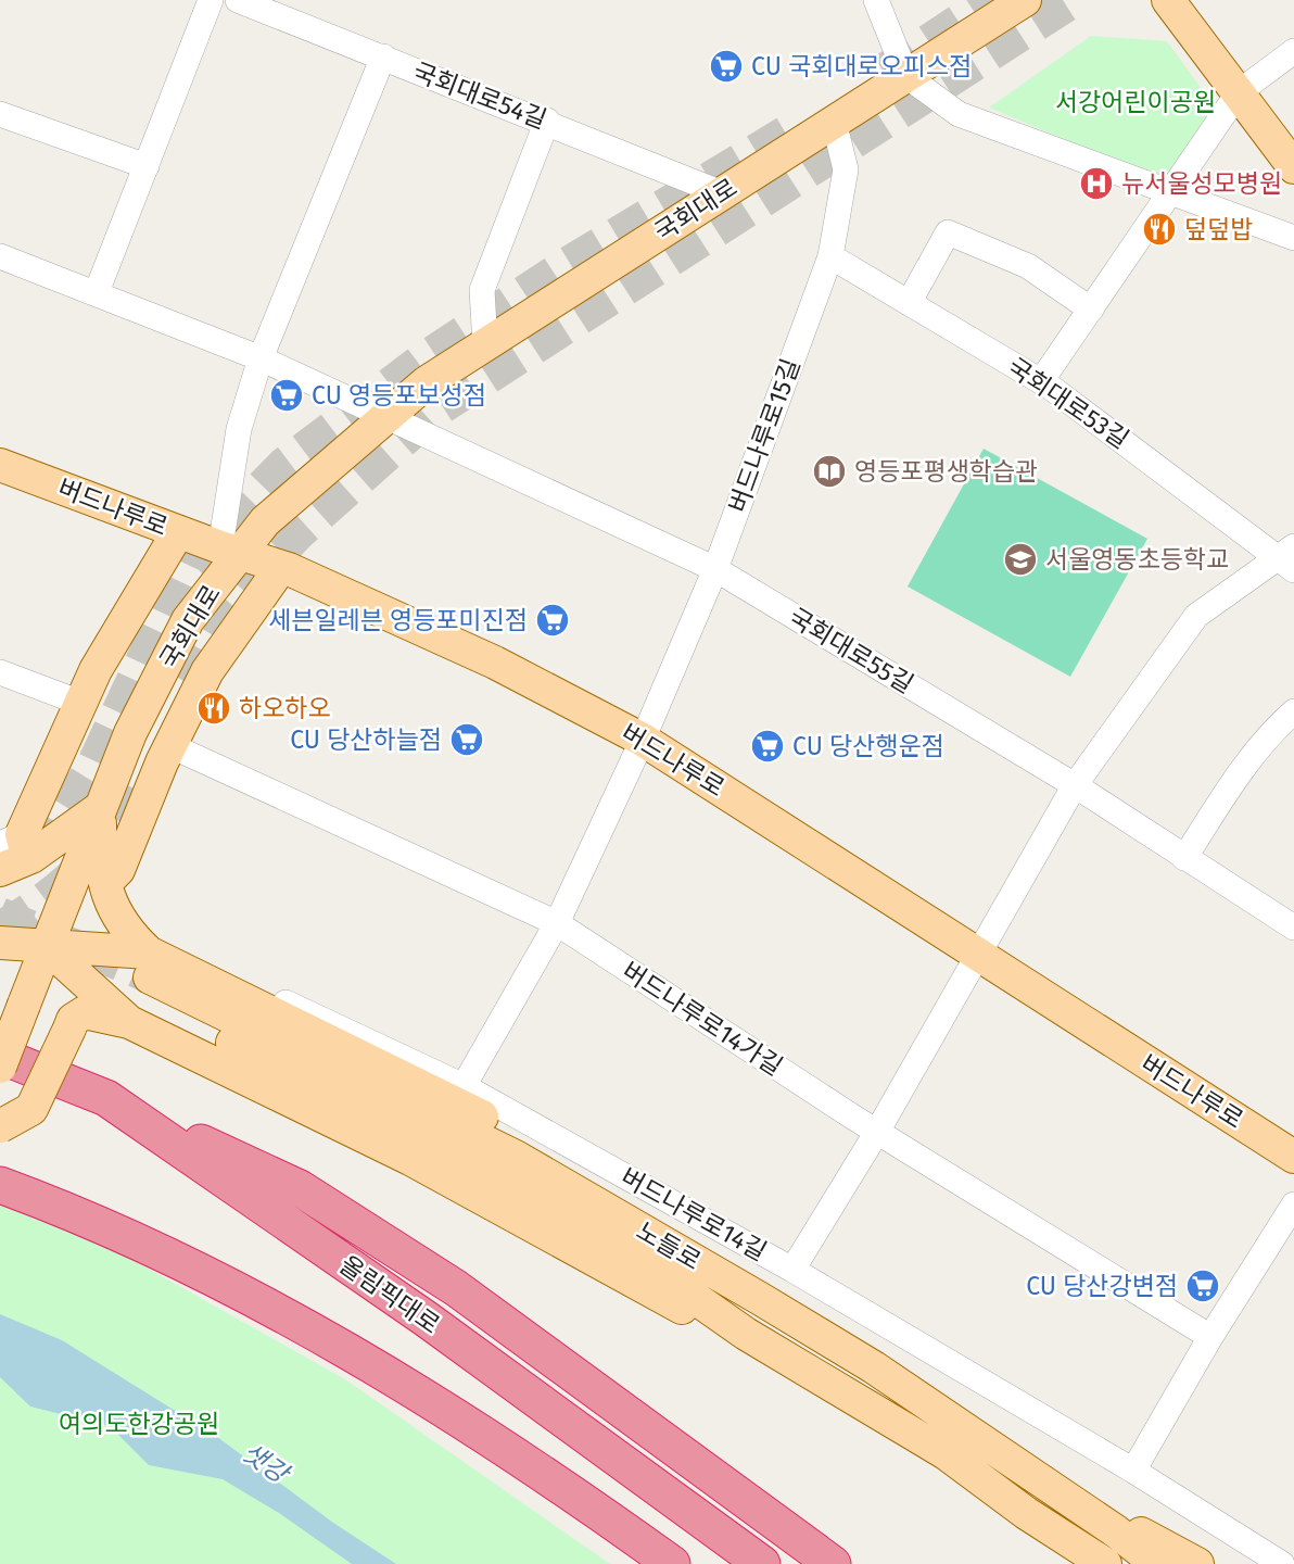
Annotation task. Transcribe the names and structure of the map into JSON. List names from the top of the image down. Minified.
{"streets":{"highway":["올림픽대로"],"main road":["국회대로","버드나루로","노들로"],"street":["국회대로54길","국회대로53길","버드나루로15길","국회대로55길","버드나루로14가길","버드나루로14길"]},"crossings":[["국회대로54길","국회대로"],["국회대로","버드나루로15길"],["국회대로","버드나루로"],["국회대로","국회대로55길"],["국회대로53길","버드나루로15길"],["버드나루로15길","버드나루로"],["버드나루로15길","국회대로55길"],["버드나루로15길","버드나루로14가길"],["버드나루로15길","버드나루로14길"]],"water":["샛강"],"parks":["서강어린이공원","여의도한강공원"],"places":{"supermarket":["CU 국회대로오피스점","CU 영등포보성점","세븐일레븐 영등포미진점","CU 당산하늘점","CU 당산행운점","CU 당산강변점"],"hospital":["뉴서울성모병원"],"restaurant":["덮덮밥","하오하오"],"library":["영등포평생학습관"],"school or university":["서울영동초등학교"]}}
